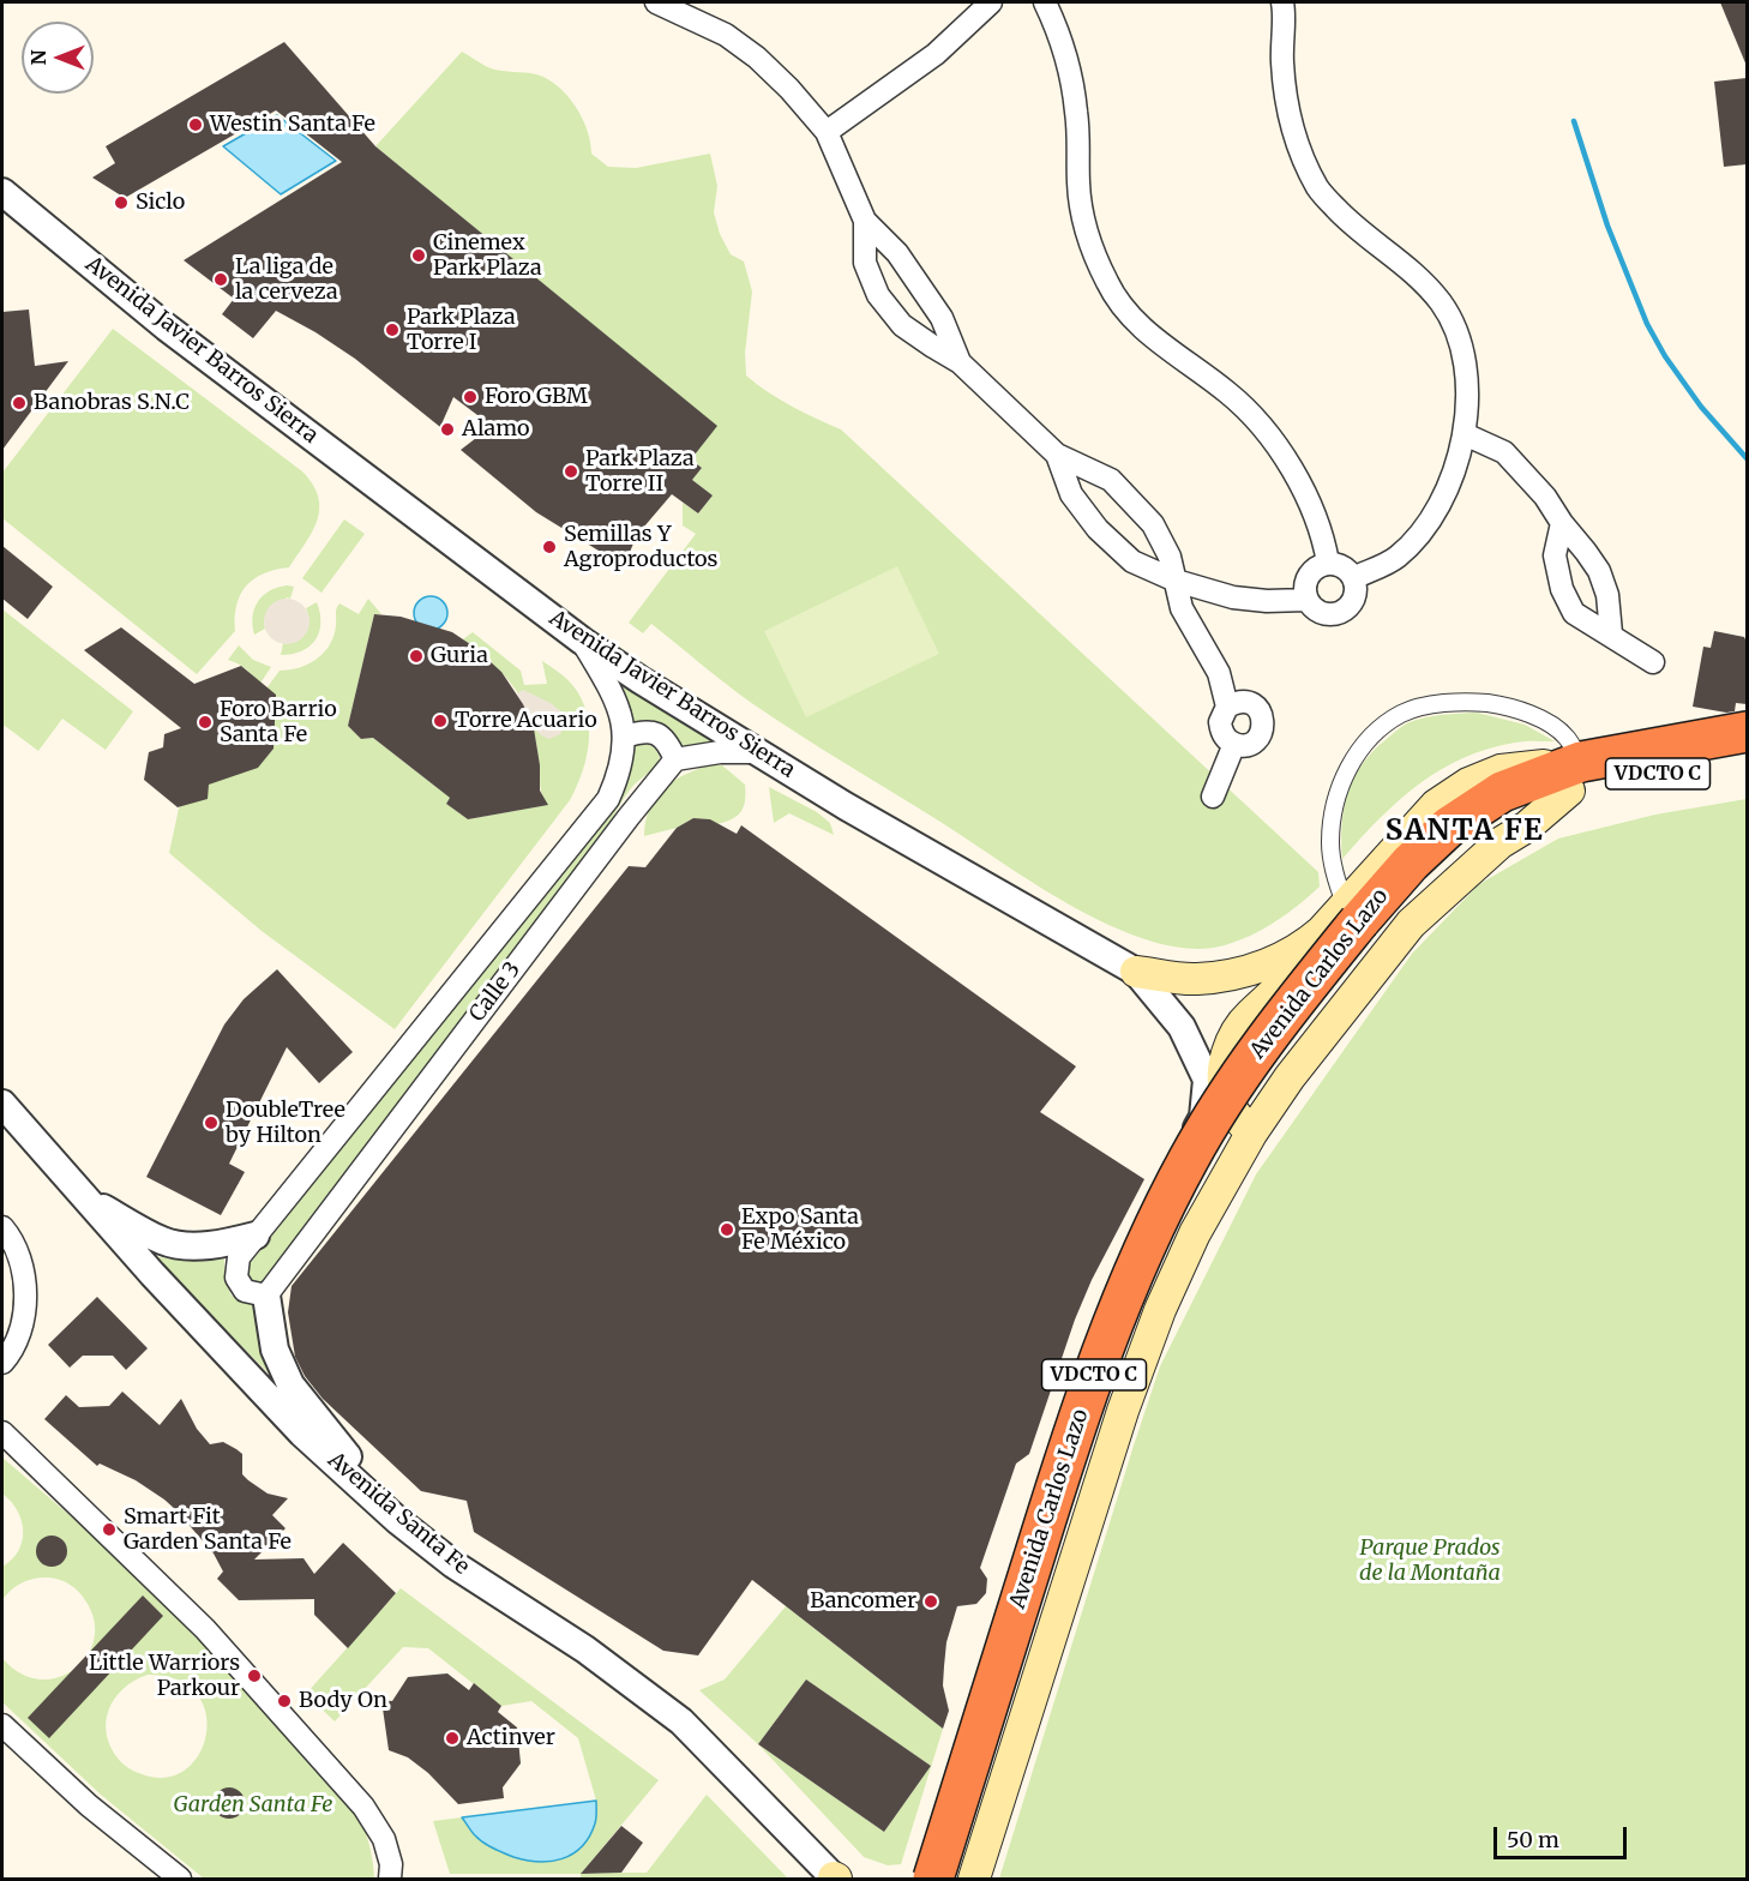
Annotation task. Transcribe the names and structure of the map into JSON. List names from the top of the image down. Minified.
{"streets":{"highway":["VDCTO C","Avenida Carlos Lazo"],"street":["Avenida Javier Barros Sierra","Calle 3","Avenida Santa Fe"]},"crossings":[["Avenida Javier Barros Sierra","Avenida Carlos Lazo"],["Avenida Javier Barros Sierra","Calle 3"]],"districts":["SANTA FE"],"parks":["Parque Prados de la Montaña","Garden Santa Fe"],"places":["Westin Santa Fe","Siclo","Cinemex Park Plaza","La liga de la cerveza","Park Plaza Torre I","Foro GBM","Banobras S.N.C","Alamo","Park Plaza Torre II","Semillas Y Agroproductos","Guria","Torre Acuario","Foro Barrio Santa Fe","DoubleTree by Hilton","Expo Santa Fe México","Smart Fit Garden Santa Fe","Bancomer","Little Warriors Parkour","Body On","Actinver"],"scale_bar":"50 m","north":"left"}
